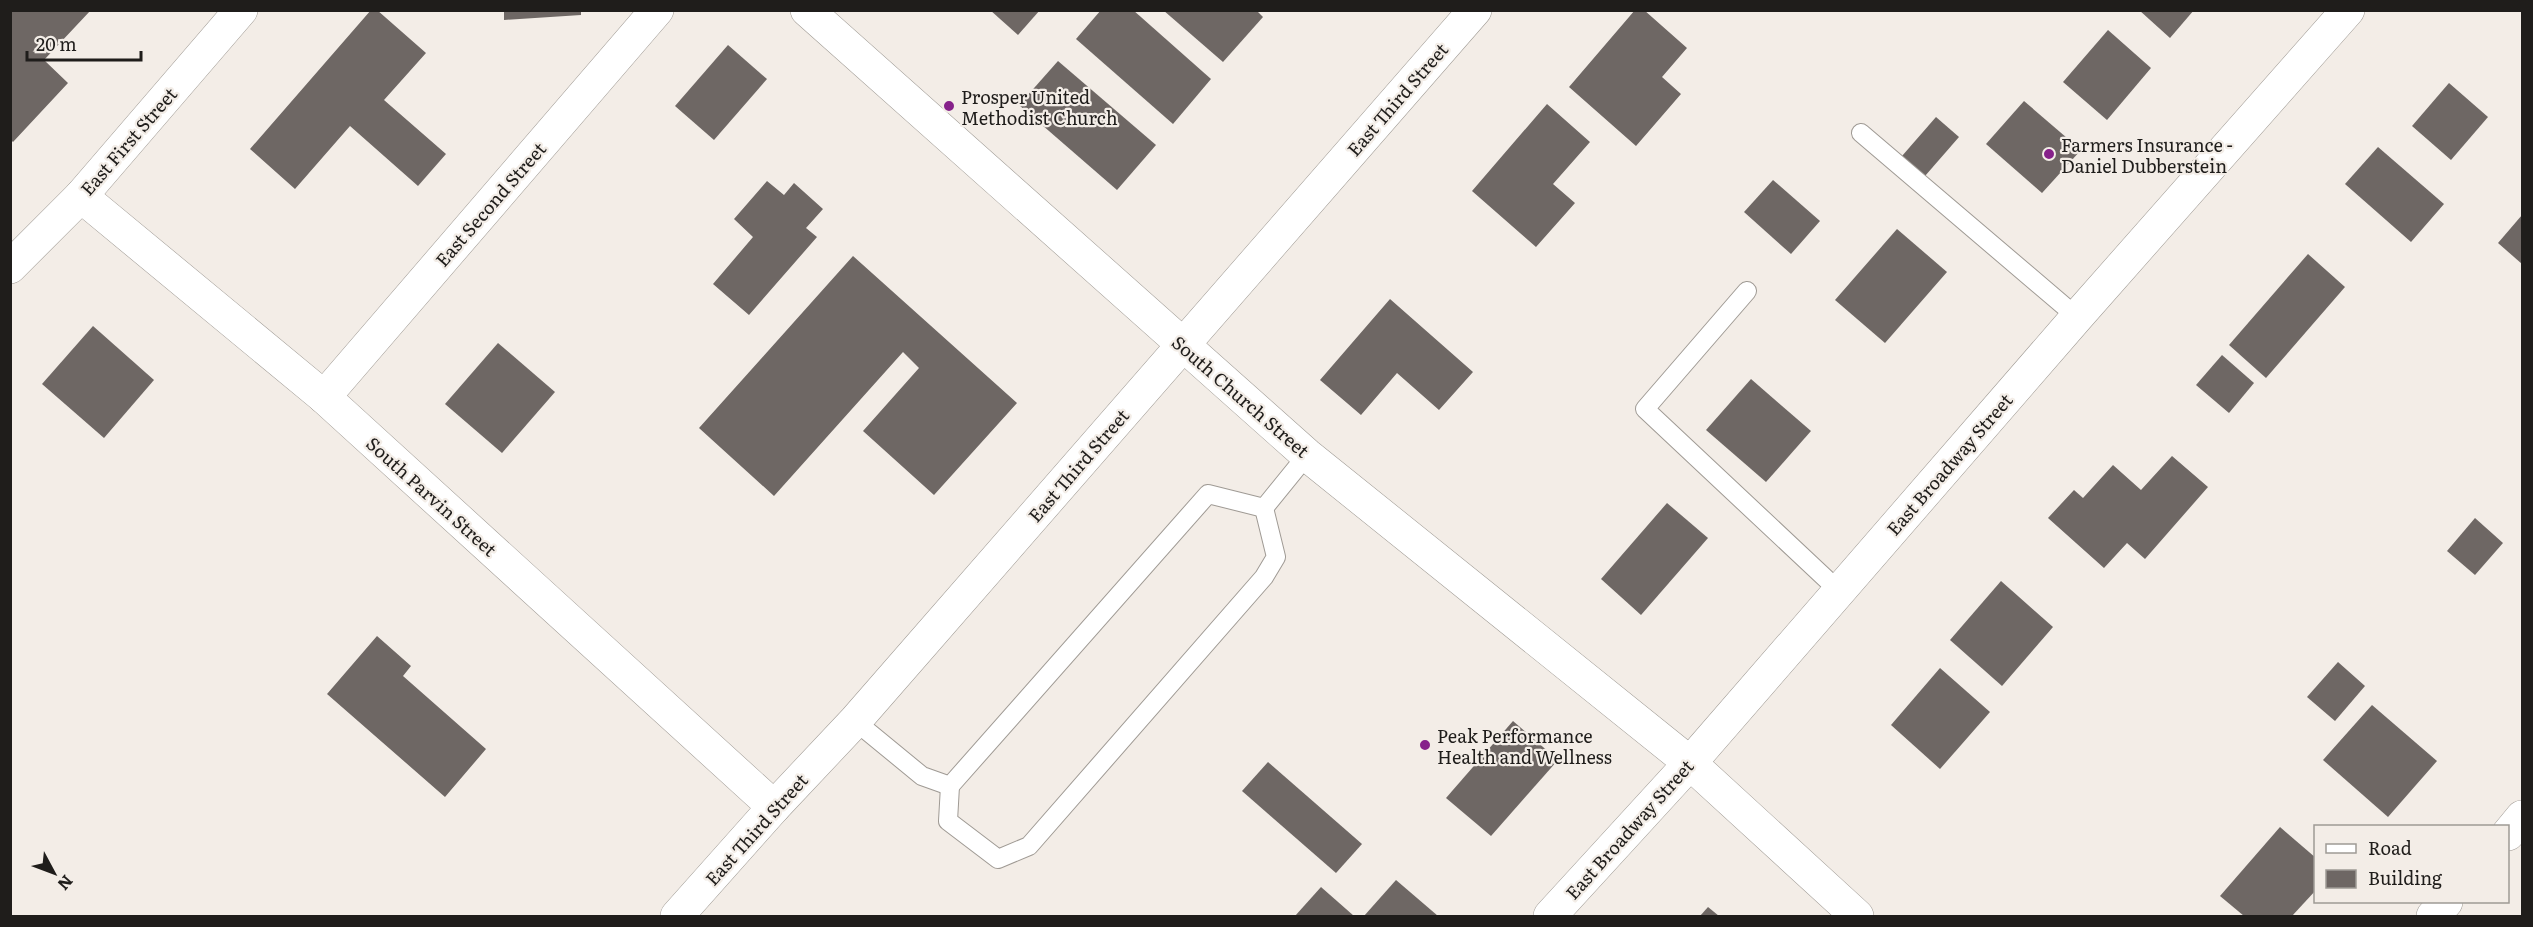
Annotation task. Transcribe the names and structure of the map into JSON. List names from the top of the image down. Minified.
{"streets":{"street":["East Third Street","East First Street","East Second Street","South Church Street","East Broadway Street","South Parvin Street"]},"crossings":[["East Third Street","South Church Street"],["East Third Street","South Parvin Street"],["East First Street","South Parvin Street"],["East Second Street","South Parvin Street"],["South Church Street","East Broadway Street"]],"places":["Prosper United Methodist Church","Farmers Insurance - Daniel Dubberstein","Peak Performance Health and Wellness"],"legend":["Road","Building"],"scale_bar":"20 m","north":"bottom right"}
